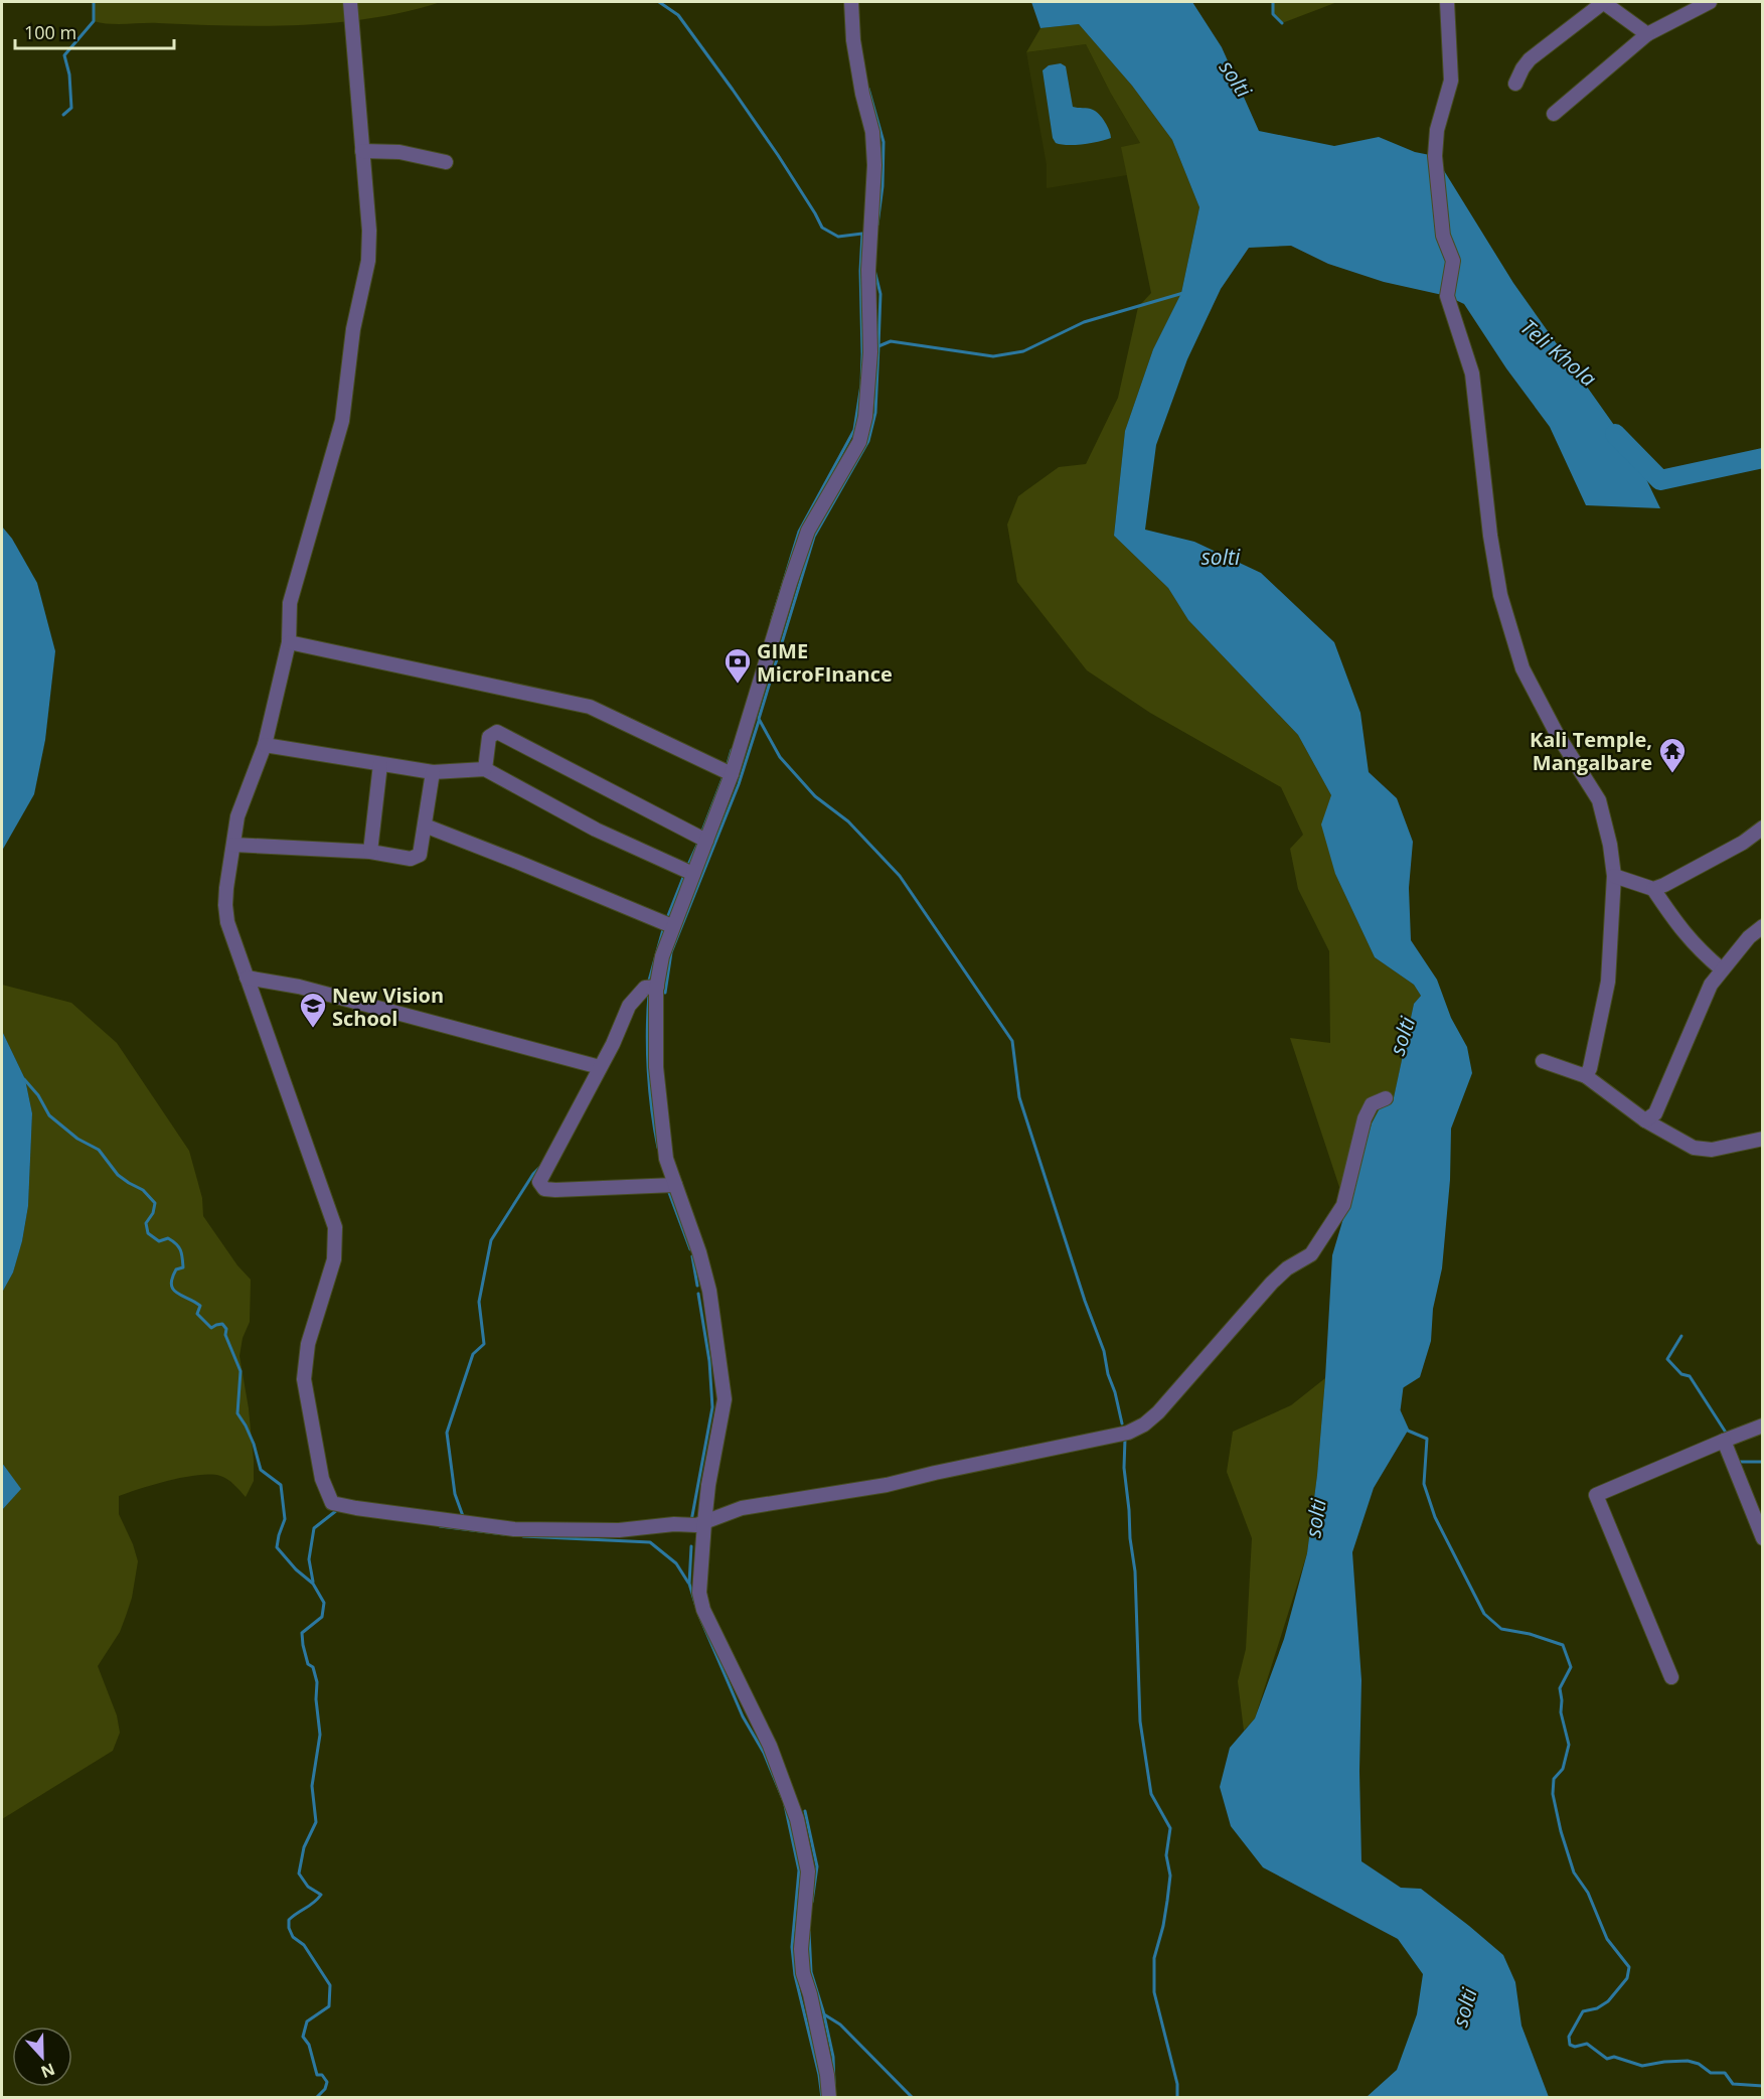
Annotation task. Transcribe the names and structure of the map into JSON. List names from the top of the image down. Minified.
{"water":["solti","Teli Khola"],"places":{"bank":["GIME MicroFInance"],"temple":["Kali Temple, Mangalbare"],"school or university":["New Vision School"]},"scale_bar":"100 m","north":"bottom"}
